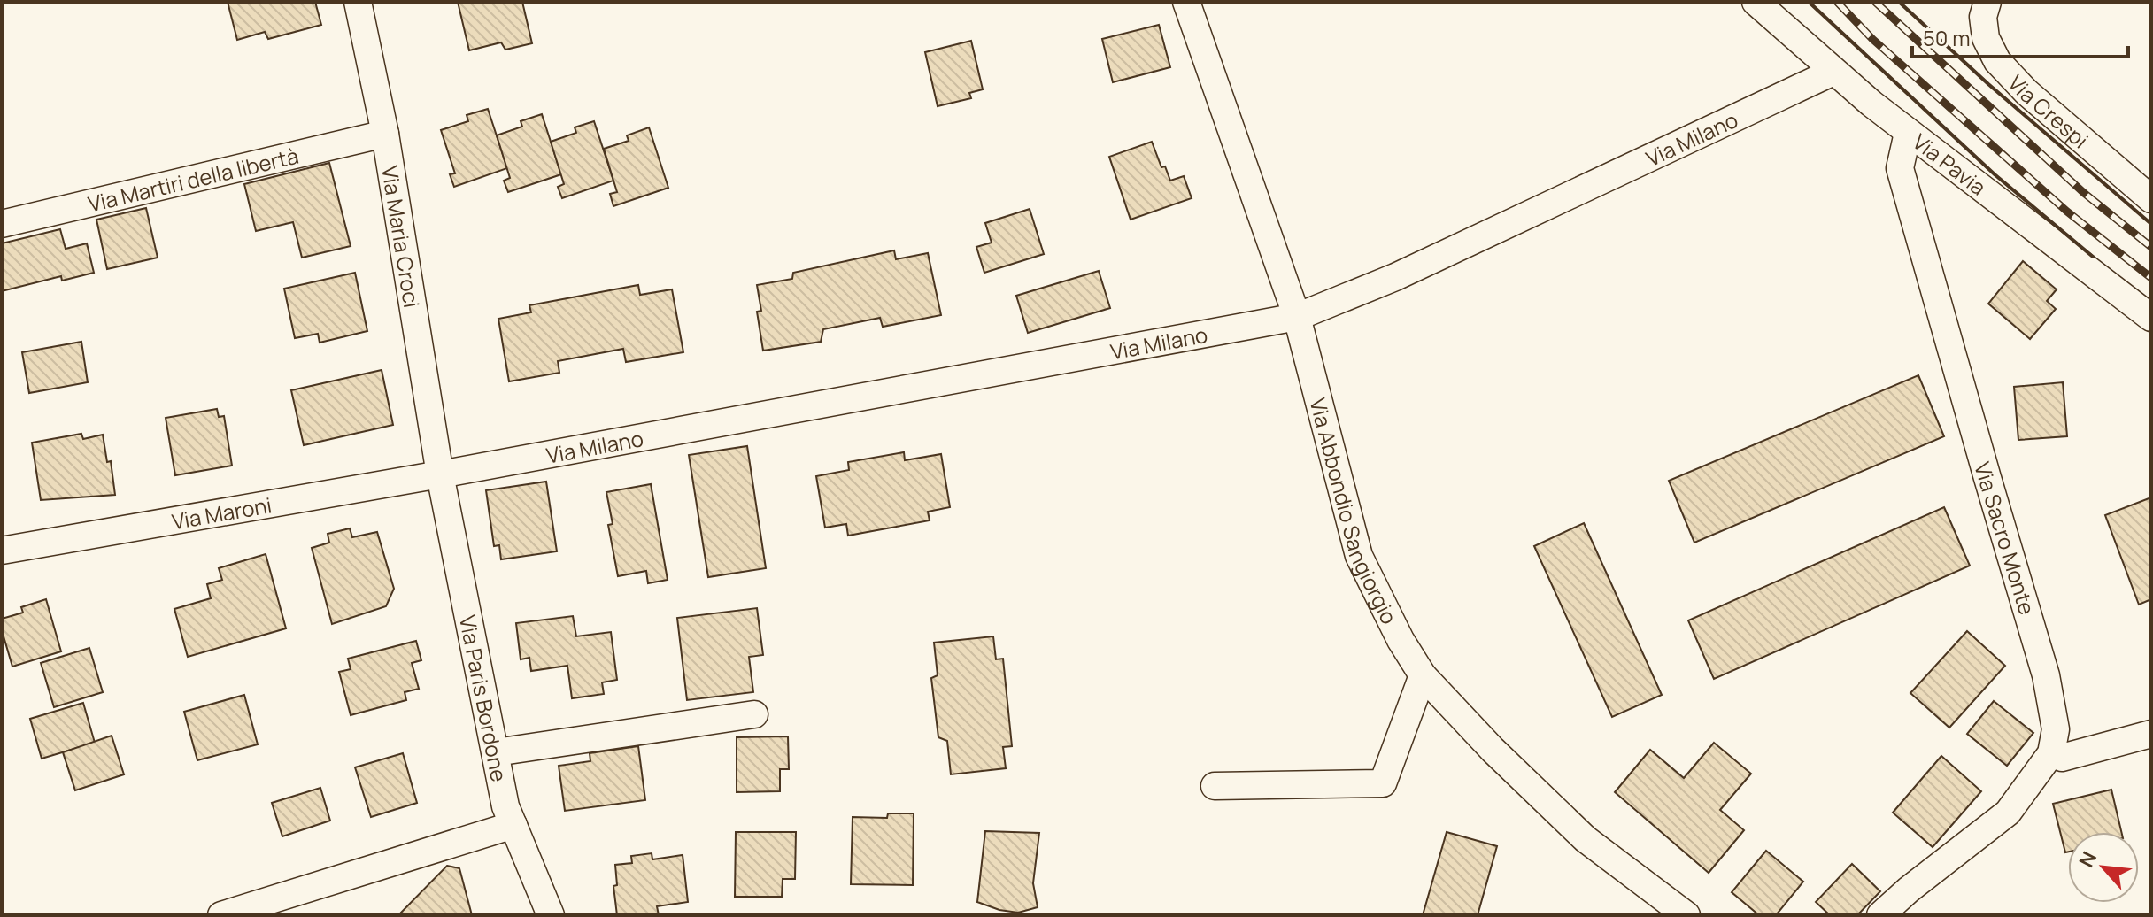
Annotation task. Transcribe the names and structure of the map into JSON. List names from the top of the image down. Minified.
{"streets":{"street":["Via Crespi","Via Milano","Via Pavia","Via Martiri della libertà","Via Maria Croci","Via Abbondio Sangiorgio","Via Maroni","Via Sacro Monte","Via Paris Bordone"]},"crossings":[["Via Milano","Via Pavia"],["Via Milano","Via Maria Croci"],["Via Milano","Via Abbondio Sangiorgio"],["Via Milano","Via Maroni"],["Via Milano","Via Paris Bordone"],["Via Pavia","Via Sacro Monte"],["Via Martiri della libertà","Via Maria Croci"],["Via Maria Croci","Via Maroni"],["Via Maria Croci","Via Paris Bordone"],["Via Maroni","Via Paris Bordone"]],"scale_bar":"50 m","north":"top left"}
